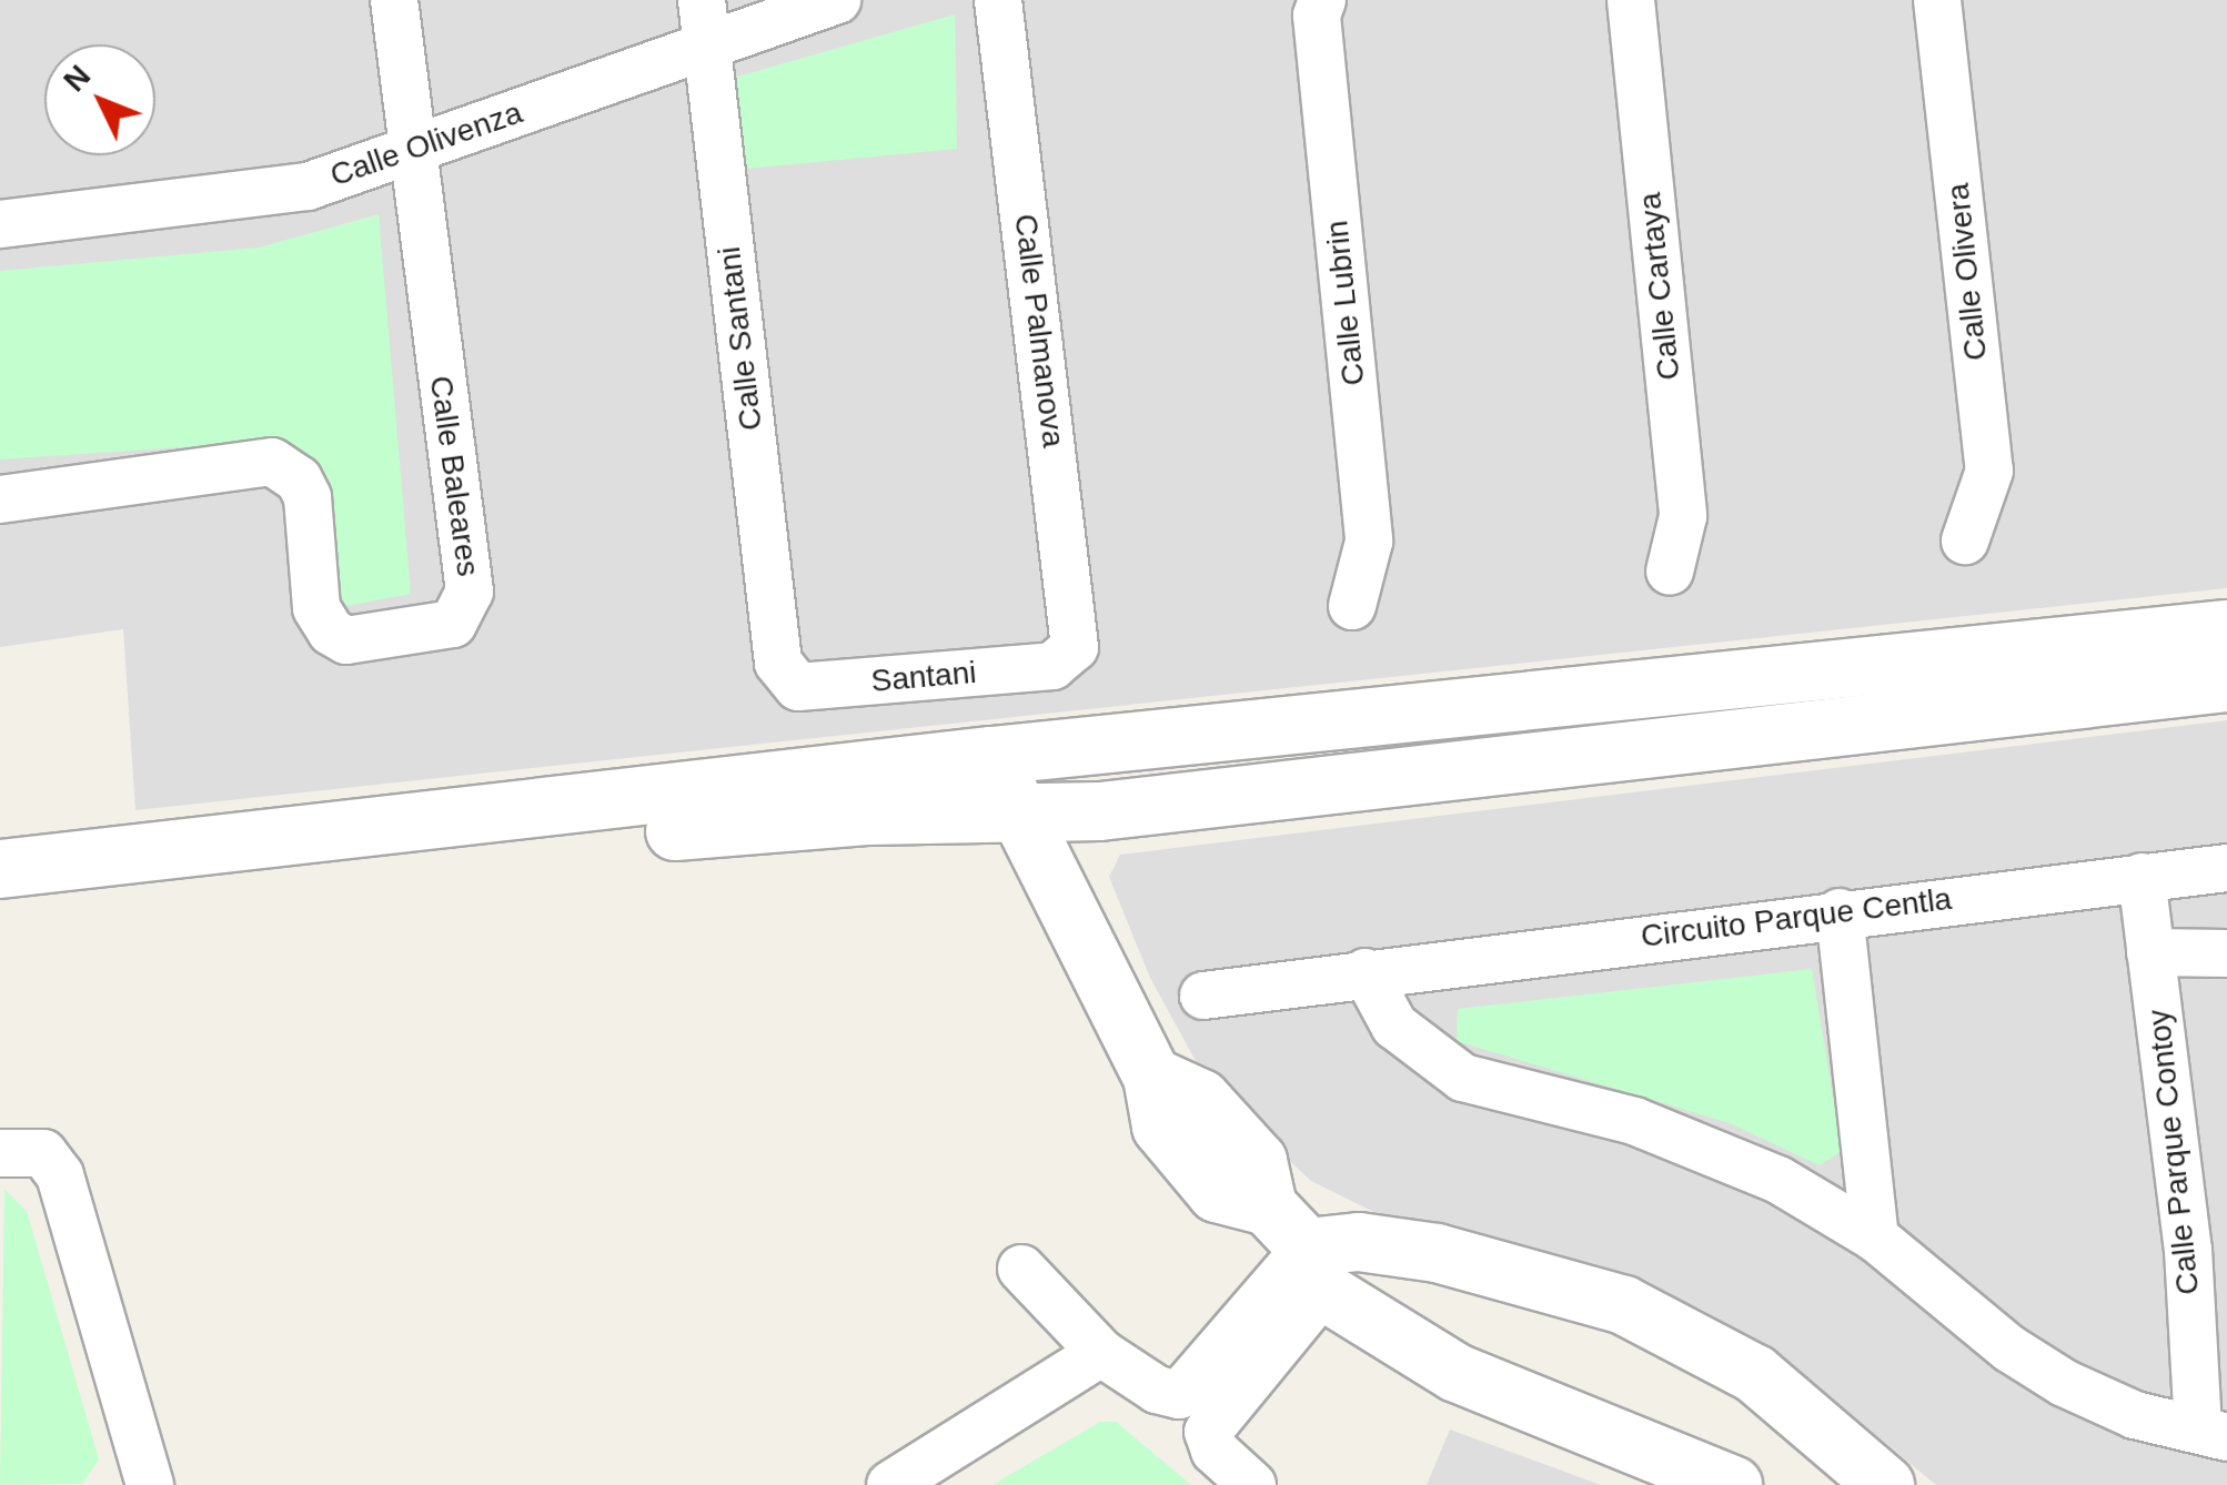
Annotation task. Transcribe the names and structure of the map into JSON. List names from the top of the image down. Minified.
{"streets":{"street":["Calle Olivenza","Calle Olivera","Calle Cartaya","Calle Lubrin","Calle Palmanova","Calle Santani","Calle Baleares","Santani","Circuito Parque Centla","Calle Parque Contoy"]},"crossings":[["Calle Olivenza","Calle Santani"],["Calle Olivenza","Calle Baleares"],["Calle Palmanova","Santani"],["Calle Santani","Santani"],["Circuito Parque Centla","Calle Parque Contoy"]],"north":"top left"}
